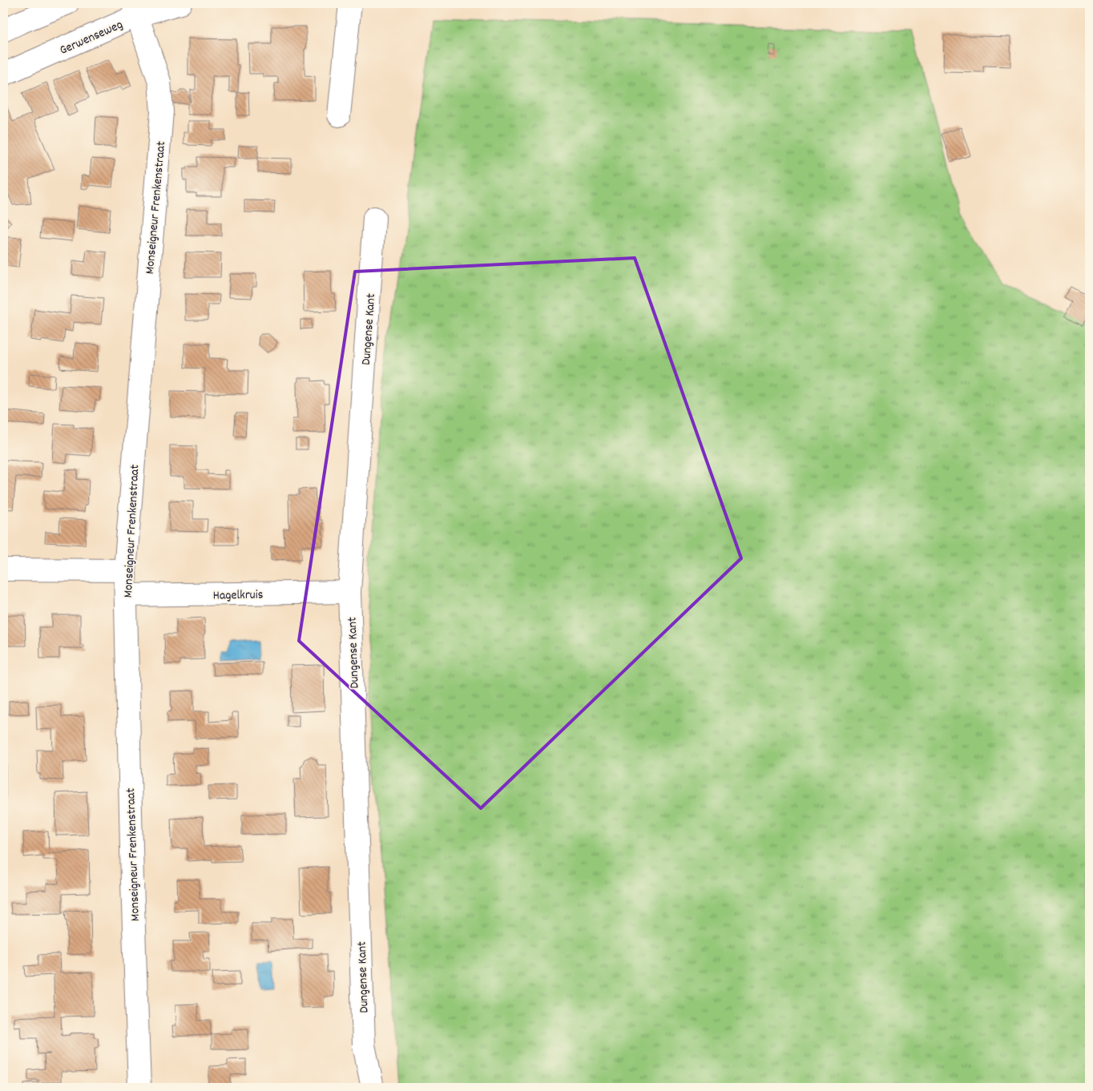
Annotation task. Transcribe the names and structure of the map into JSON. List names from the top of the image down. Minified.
{"streets":{"street":["Gerwenseweg","Monseigneur Frenkenstraat","Dungense Kant","Hagelkruis"]},"crossings":[["Gerwenseweg","Monseigneur Frenkenstraat"],["Monseigneur Frenkenstraat","Hagelkruis"],["Dungense Kant","Hagelkruis"]]}
